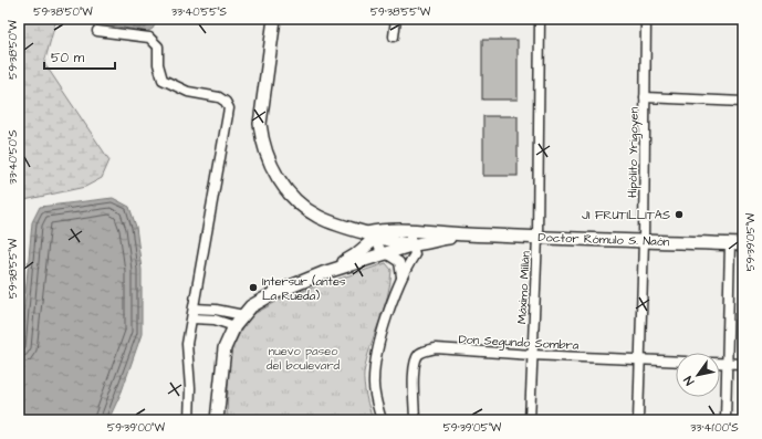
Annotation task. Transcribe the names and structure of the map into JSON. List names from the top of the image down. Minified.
{"streets":{"main road":["Doctor Rómulo S. Naón"],"street":["Hipólito Yrigoyen","Máximo Millán","Don Segundo Sombra"]},"crossings":[["Hipólito Yrigoyen","Doctor Rómulo S. Naón"],["Hipólito Yrigoyen","Don Segundo Sombra"],["Doctor Rómulo S. Naón","Máximo Millán"],["Máximo Millán","Don Segundo Sombra"]],"parks":["nuevo paseo del boulevard"],"places":["JI FRUTILLITAS","Intersur (antes La Rueda)"],"scale_bar":"50 m","north":"bottom left","coordinates":["59°38'50\"W","33°40'55\"S","59°38'55\"W","33°40'50\"S","59°39'05\"W","59°39'00\"W","33°41'00\"S"]}
